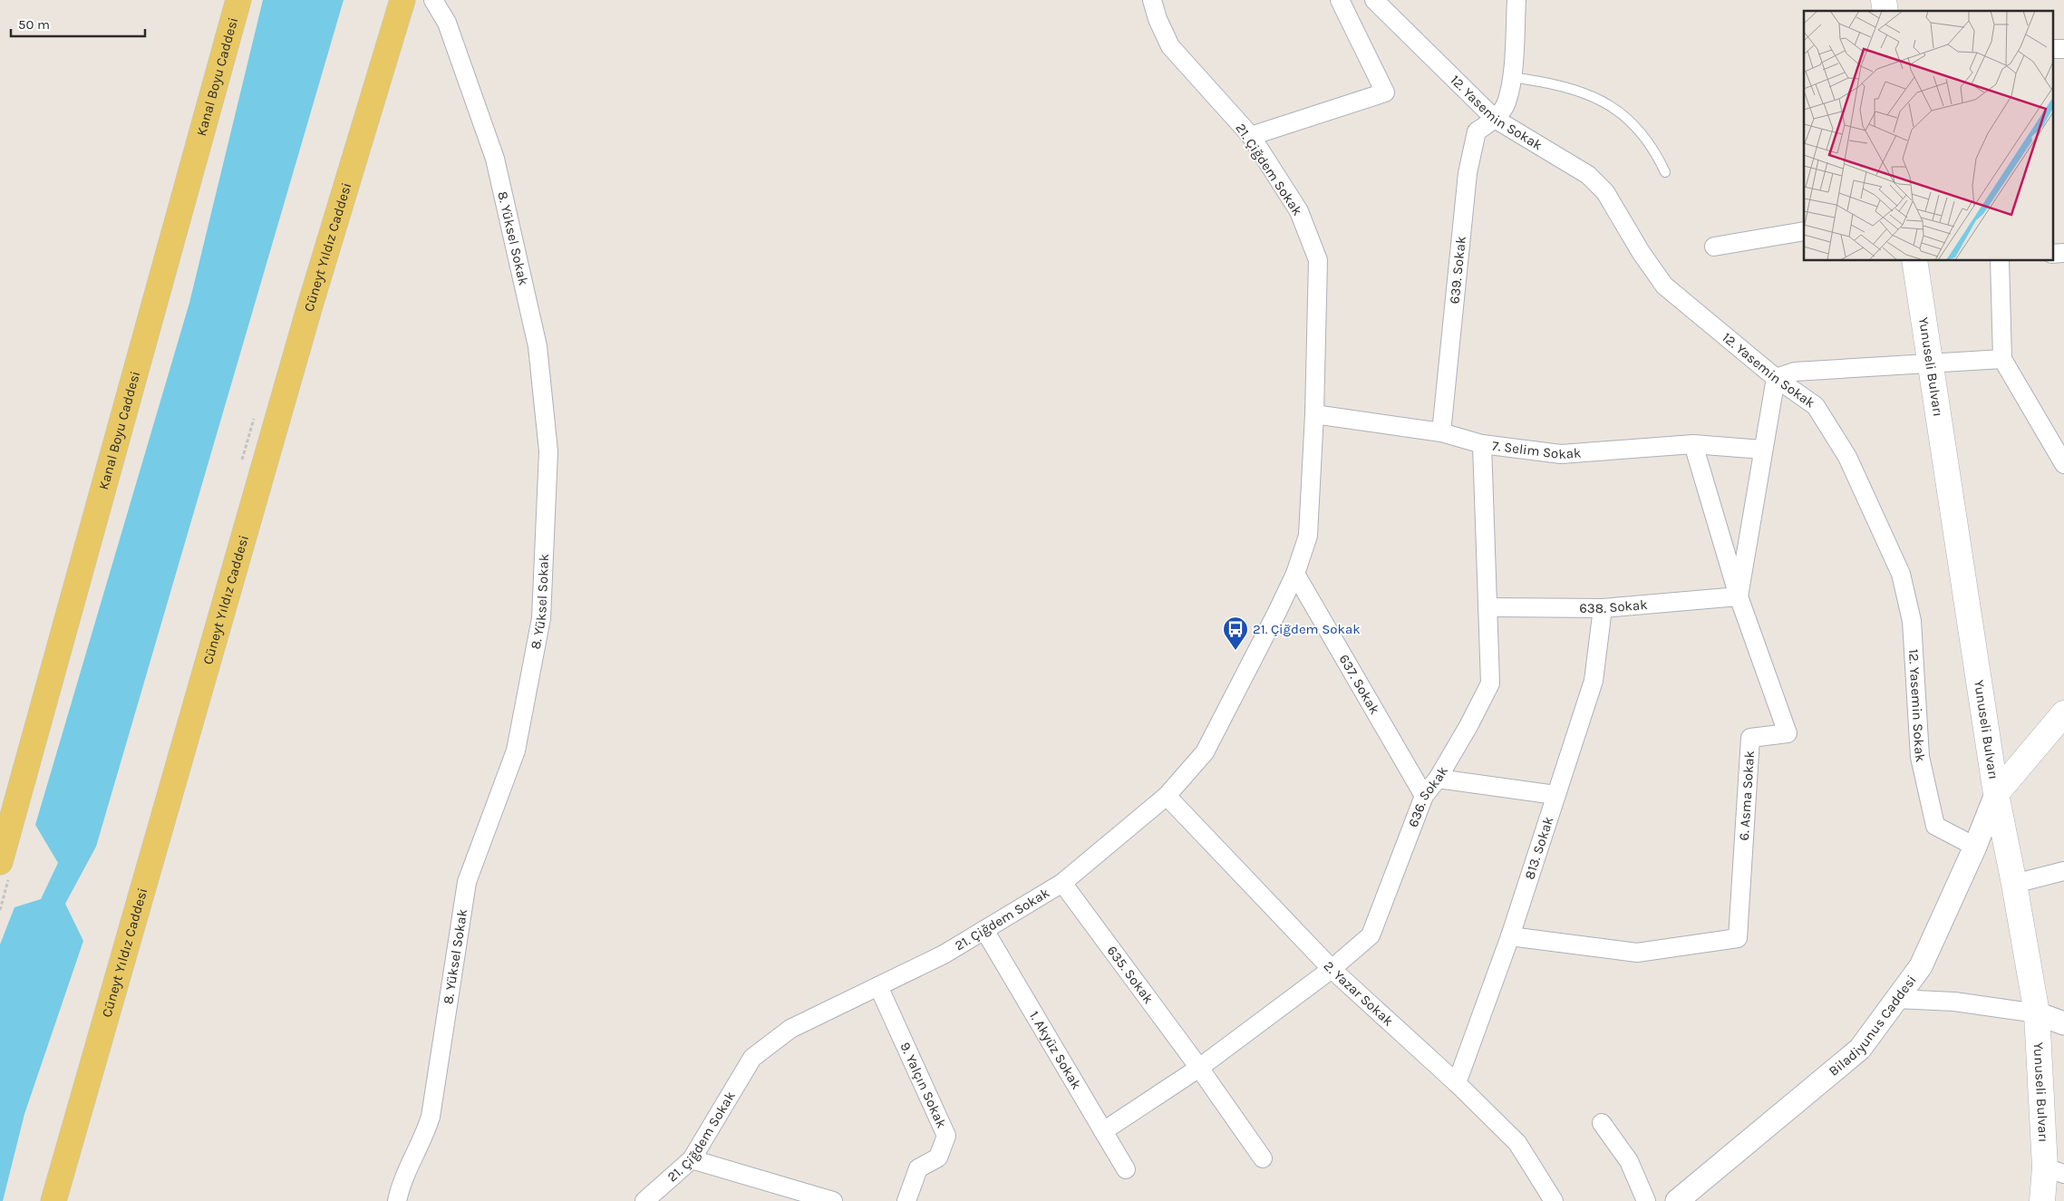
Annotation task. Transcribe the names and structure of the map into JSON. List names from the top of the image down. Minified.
{"streets":{"main road":["Kanal Boyu Caddesi","Cüneyt Yıldız Caddesi","Yunuseli Bulvarı"],"street":["12. Yasemin Sokak","21. Çiğdem Sokak","8. Yüksel Sokak","639. Sokak","7. Selim Sokak","638. Sokak","637. Sokak","6. Asma Sokak","636. Sokak","813. Sokak","635. Sokak","2. Yazar Sokak","Biladiyunus Caddesi","1. Akyüz Sokak","9. Yalçın Sokak"]},"crossings":[["12. Yasemin Sokak","639. Sokak"],["12. Yasemin Sokak","Biladiyunus Caddesi"],["21. Çiğdem Sokak","7. Selim Sokak"],["21. Çiğdem Sokak","637. Sokak"],["21. Çiğdem Sokak","635. Sokak"],["21. Çiğdem Sokak","2. Yazar Sokak"],["21. Çiğdem Sokak","1. Akyüz Sokak"],["21. Çiğdem Sokak","9. Yalçın Sokak"],["639. Sokak","7. Selim Sokak"],["Yunuseli Bulvarı","Biladiyunus Caddesi"],["7. Selim Sokak","6. Asma Sokak"],["7. Selim Sokak","636. Sokak"],["638. Sokak","6. Asma Sokak"],["638. Sokak","636. Sokak"],["638. Sokak","813. Sokak"],["637. Sokak","636. Sokak"],["6. Asma Sokak","813. Sokak"],["636. Sokak","635. Sokak"],["636. Sokak","2. Yazar Sokak"],["813. Sokak","2. Yazar Sokak"]],"places":{"bus stop":["21. Çiğdem Sokak"]},"scale_bar":"50 m"}
